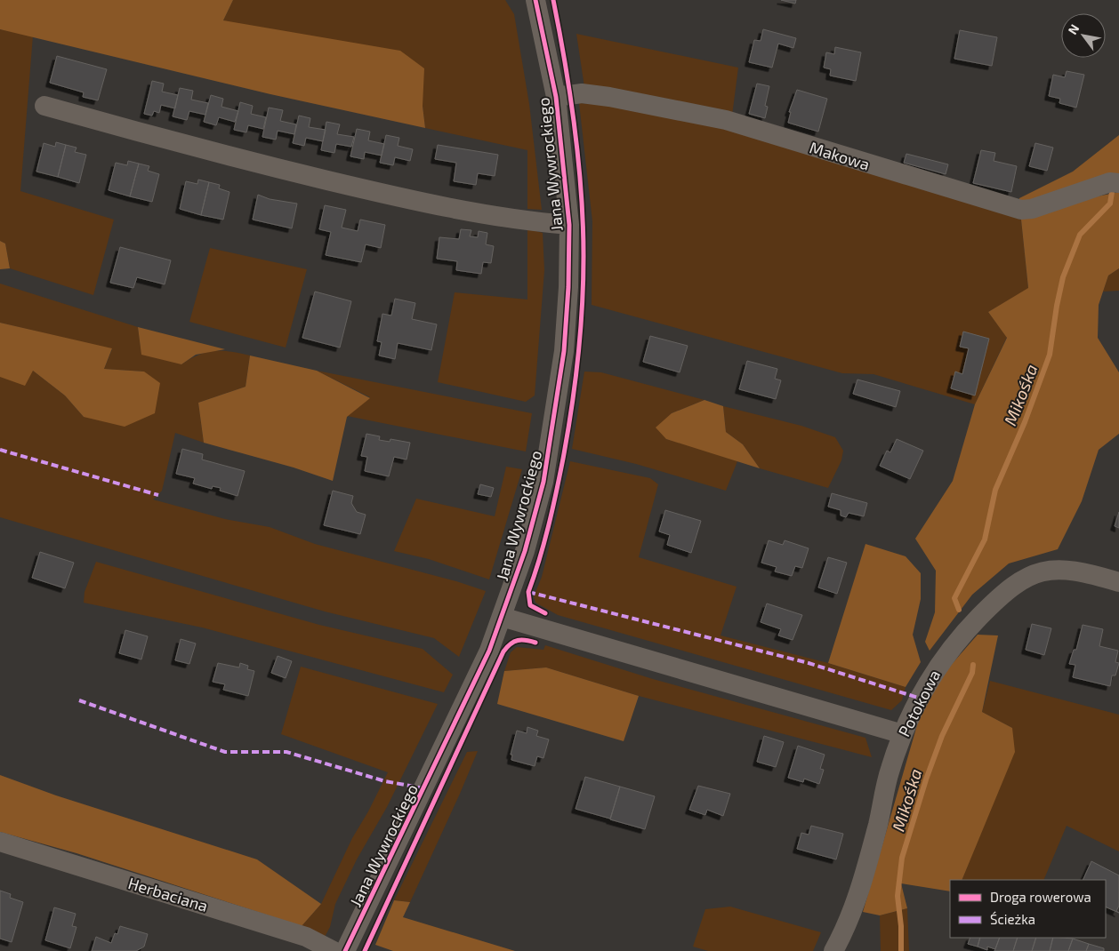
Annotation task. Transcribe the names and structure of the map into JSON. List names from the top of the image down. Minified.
{"streets":{"street":["Makowa","Jana Wywrockiego","Potokowa","Herbaciana"]},"crossings":[["Makowa","Jana Wywrockiego"]],"water":["Mikośka"],"legend":["Droga rowerowa","Ścieżka"],"north":"top left"}
